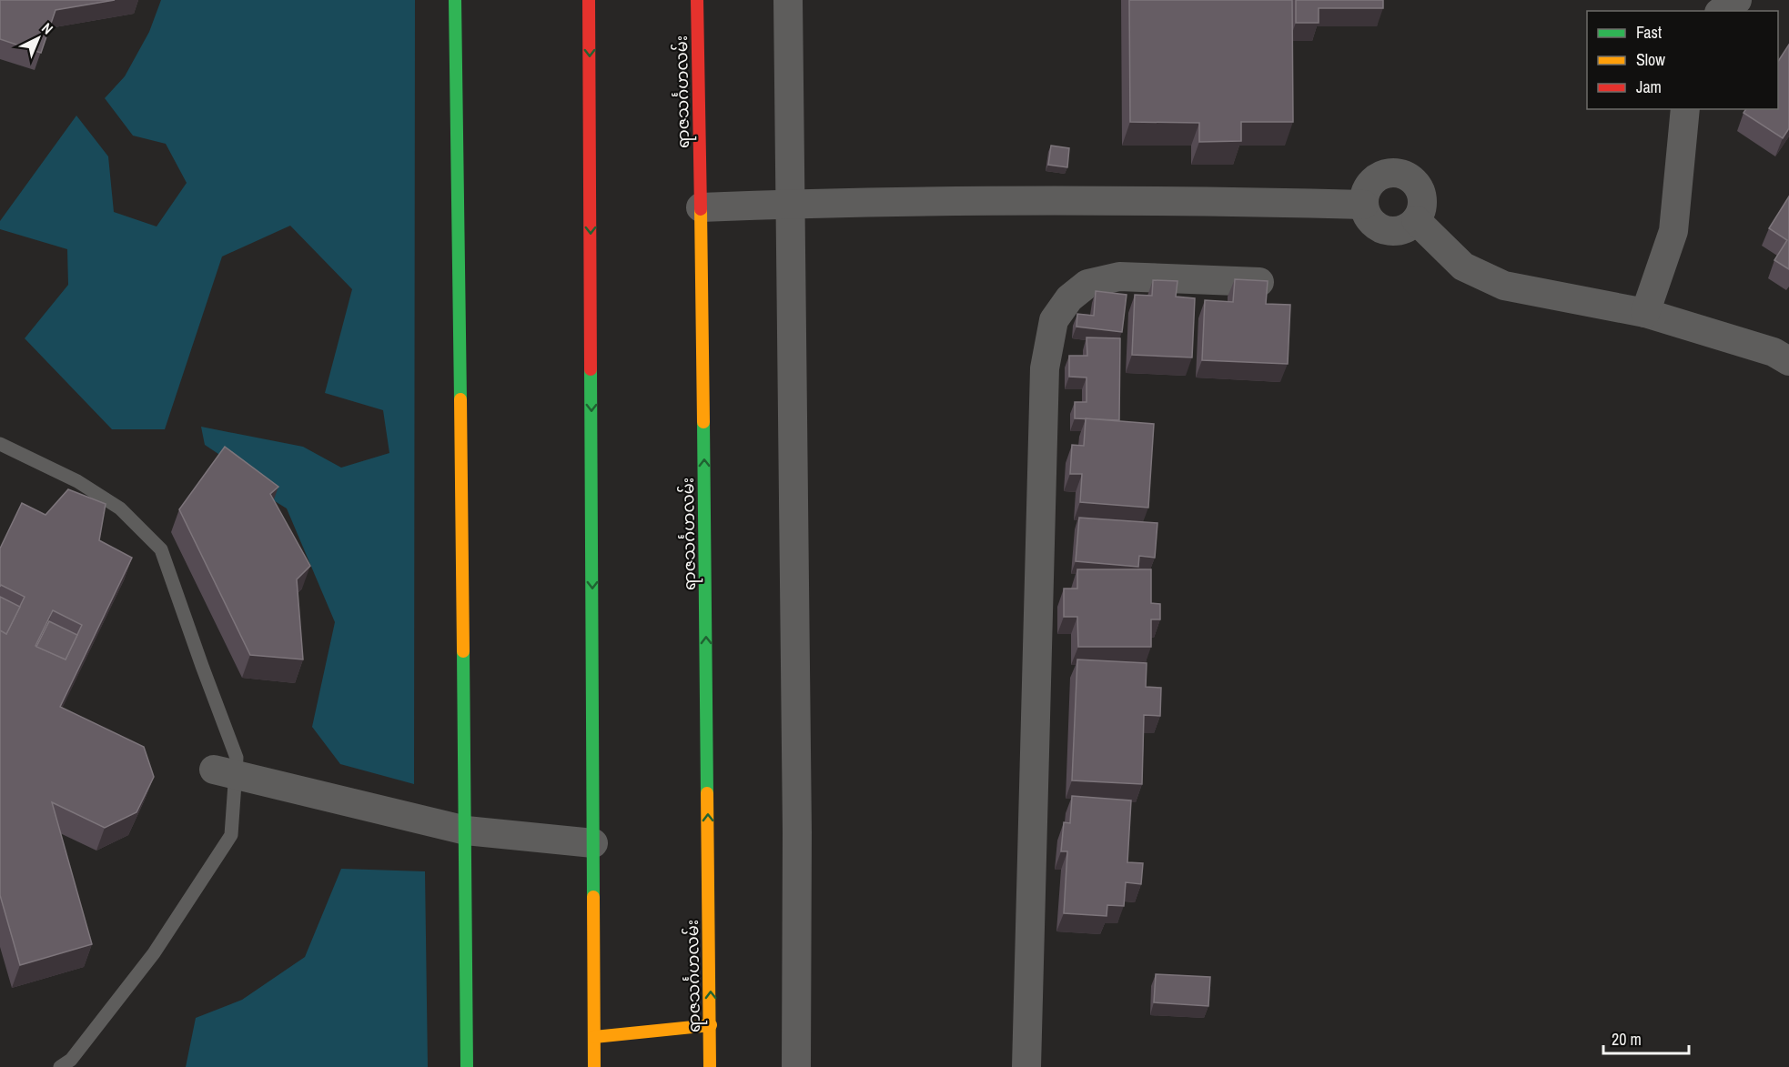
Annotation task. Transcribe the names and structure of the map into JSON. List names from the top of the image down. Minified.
{"streets":{"main road":["ရာဇသင်္ဂဟလမ်း"]},"one_way":["ရာဇသင်္ဂဟလမ်း"],"legend":["Fast","Slow","Jam"],"scale_bar":"20 m","north":"top right"}
